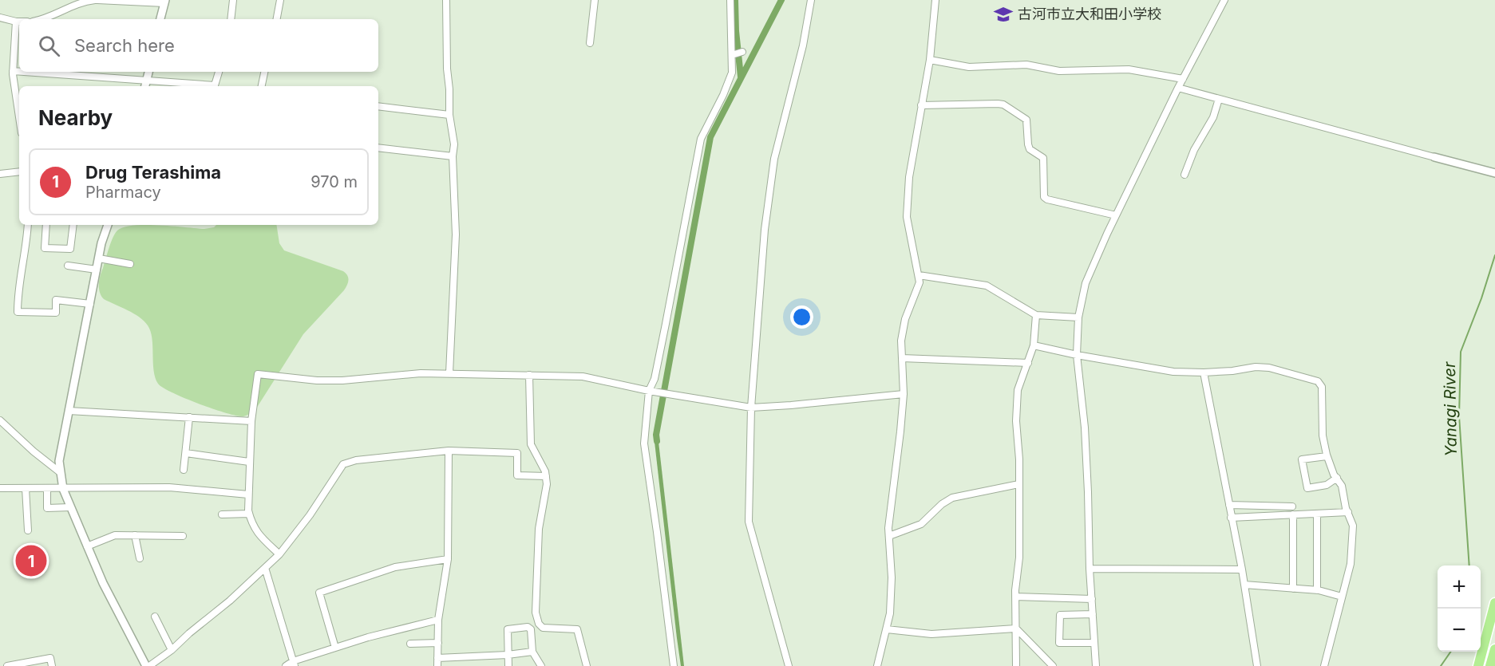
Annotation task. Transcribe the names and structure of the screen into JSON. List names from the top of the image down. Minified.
{"water":["Yanagi River"],"places":{"school or university":["古河市立大和田小学校"]},"page":{"search":"Search here","heading":"Nearby","list":[{"mark":"1","name":"Drug Terashima","note":"Pharmacy","value":"970 m"}],"pins":"1","map_buttons":["+","−"]}}
